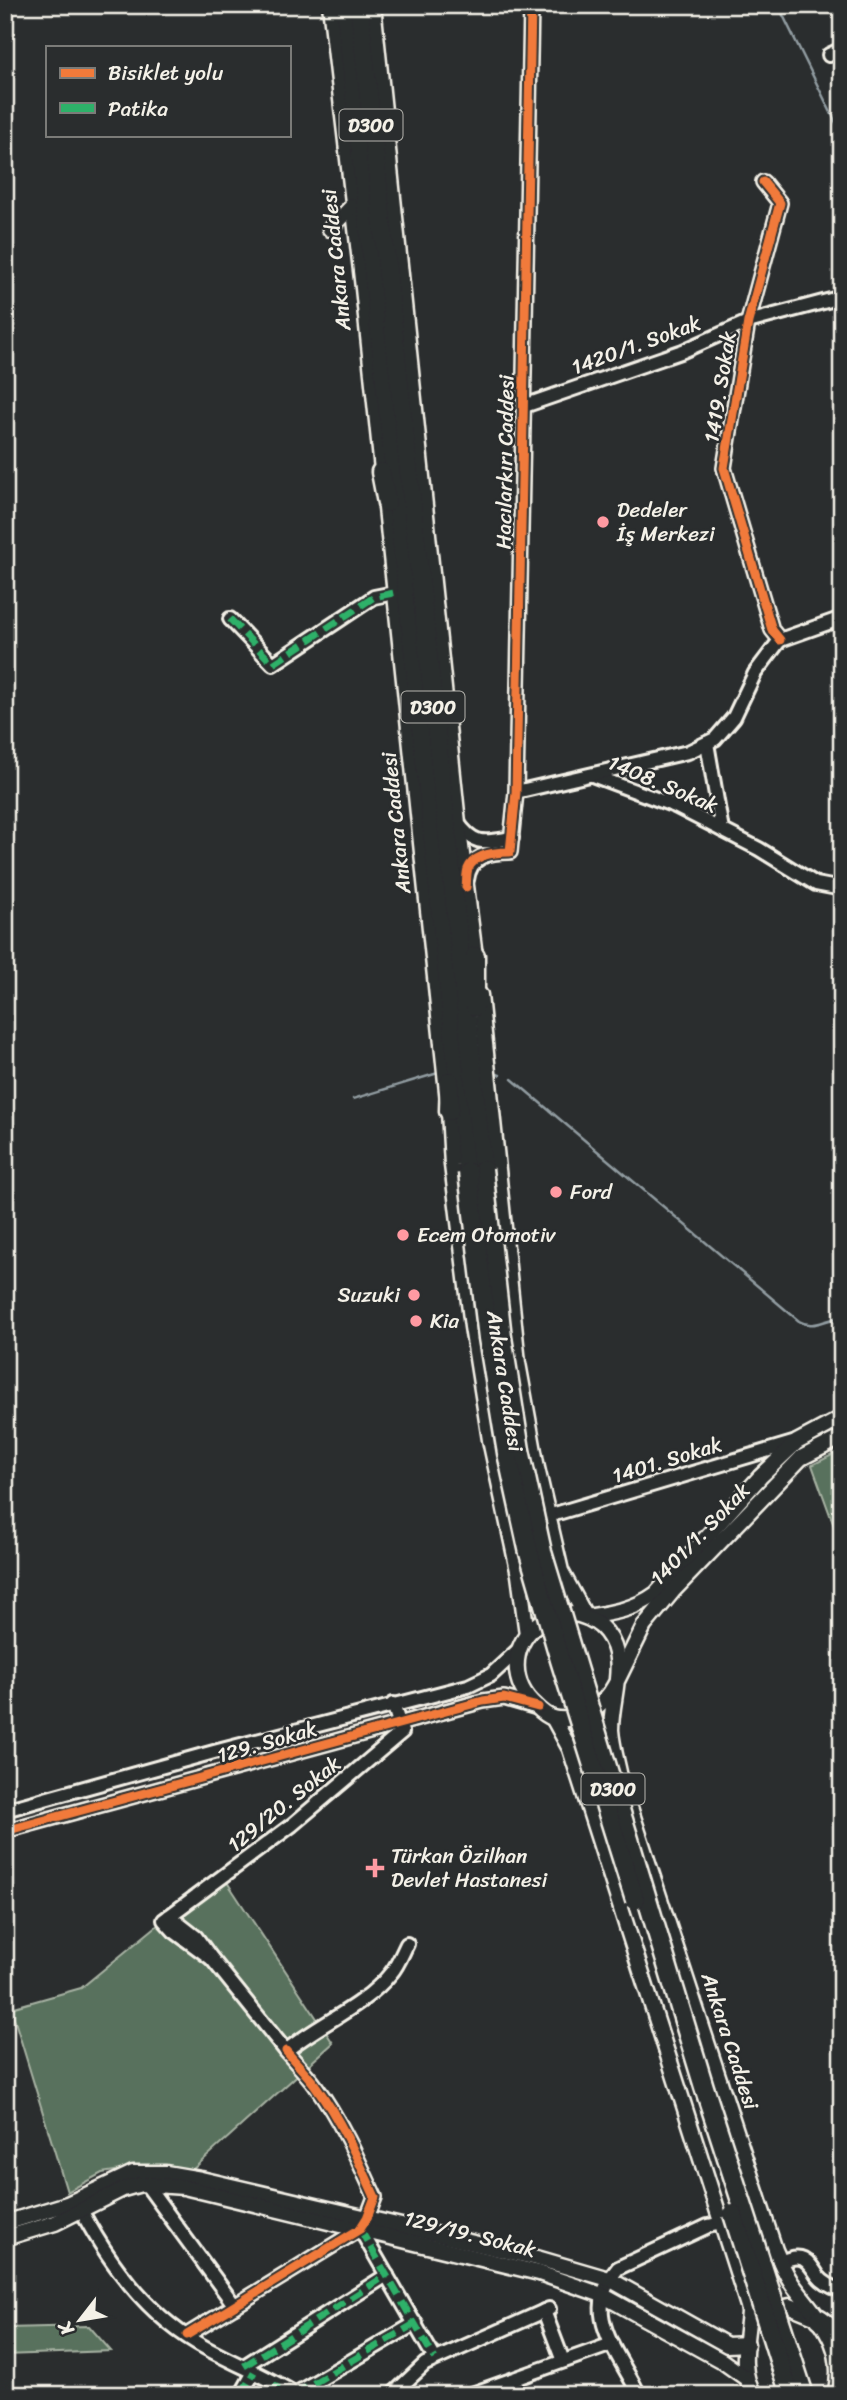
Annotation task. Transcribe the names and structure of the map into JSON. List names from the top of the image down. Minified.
{"streets":{"highway":["D300","Ankara Caddesi"],"main road":["1401/1. Sokak","129/19. Sokak"],"street":["1420/1. Sokak","1419. Sokak","Hacılarkırı Caddesi","1408. Sokak","1401. Sokak","129. Sokak","129/20. Sokak"]},"crossings":[["Ankara Caddesi","Hacılarkırı Caddesi"],["Ankara Caddesi","1401. Sokak"],["Ankara Caddesi","1401/1. Sokak"],["Ankara Caddesi","129. Sokak"],["1420/1. Sokak","1419. Sokak"],["1420/1. Sokak","Hacılarkırı Caddesi"],["Hacılarkırı Caddesi","1408. Sokak"],["1401. Sokak","1401/1. Sokak"],["1401/1. Sokak","129. Sokak"],["129. Sokak","129/20. Sokak"]],"places":{"other":["Dedeler İş Merkezi","Ford","Ecem Otomotiv","Suzuki","Kia"],"health":["Türkan Özilhan Devlet Hastanesi"]},"legend":["Bisiklet yolu","Patika"],"north":"bottom left"}
